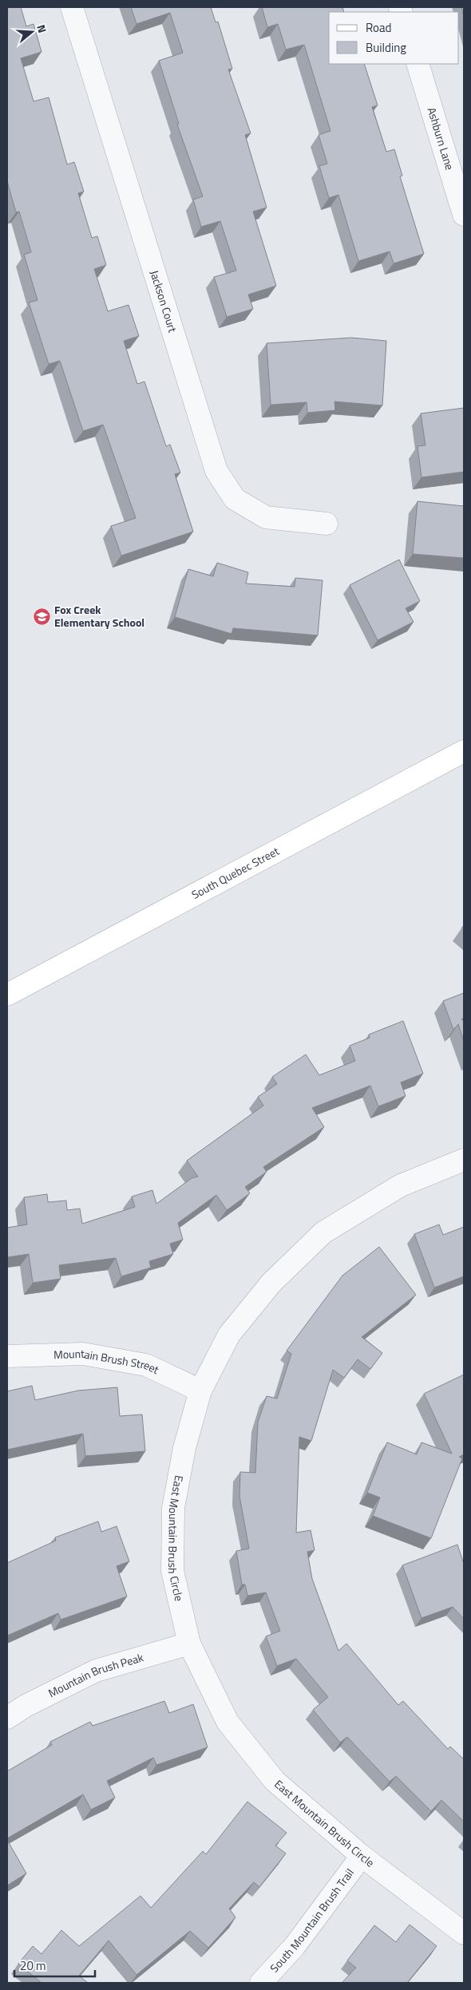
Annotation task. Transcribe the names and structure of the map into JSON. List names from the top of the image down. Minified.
{"streets":{"main road":["South Quebec Street"],"street":["Ashburn Lane","Jackson Court","Mountain Brush Street","East Mountain Brush Circle","Mountain Brush Peak","South Mountain Brush Trail"]},"crossings":[["Mountain Brush Street","East Mountain Brush Circle"],["East Mountain Brush Circle","Mountain Brush Peak"],["East Mountain Brush Circle","South Mountain Brush Trail"]],"places":{"school or university":["Fox Creek Elementary School"]},"legend":["Road","Building"],"scale_bar":"20 m","north":"right"}
